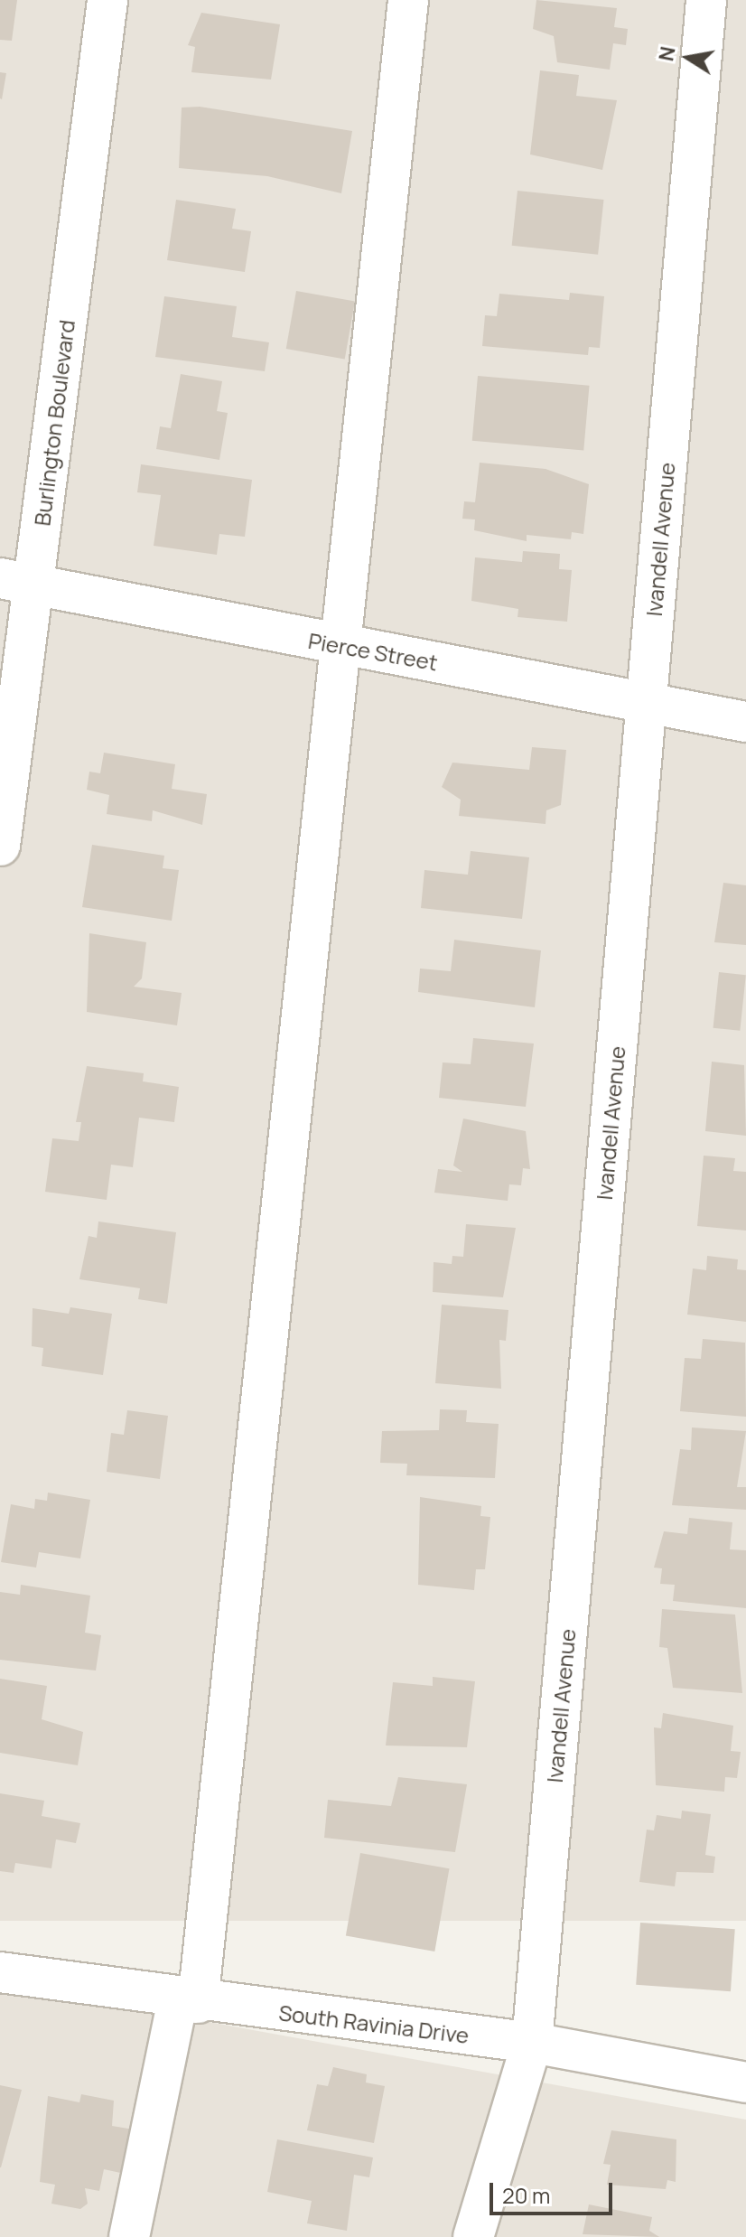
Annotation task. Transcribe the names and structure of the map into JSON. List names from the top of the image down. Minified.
{"streets":{"street":["Burlington Boulevard","Ivandell Avenue","Pierce Street","South Ravinia Drive"]},"crossings":[["Burlington Boulevard","Pierce Street"],["Ivandell Avenue","Pierce Street"],["Ivandell Avenue","South Ravinia Drive"]],"scale_bar":"20 m","north":"left"}
